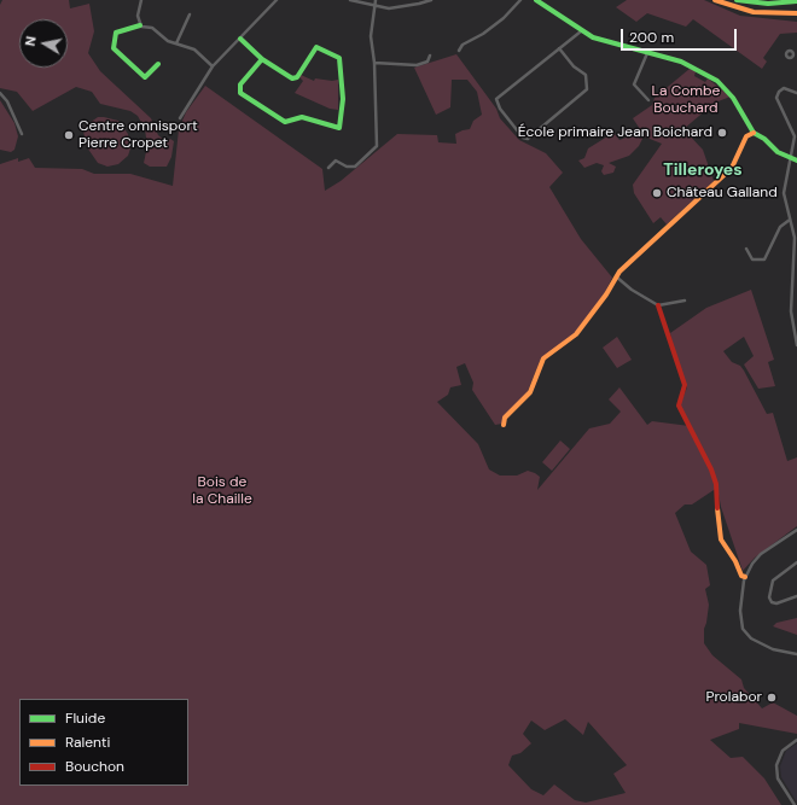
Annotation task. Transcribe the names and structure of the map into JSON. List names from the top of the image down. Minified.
{"districts":["Tilleroyes"],"parks":["La Combe Bouchard","Bois de la Chaille"],"places":["École primaire Jean Boichard","Centre omnisport Pierre Cropet","Château Galland","Prolabor"],"legend":["Fluide","Ralenti","Bouchon"],"scale_bar":"200 m","north":"left"}
